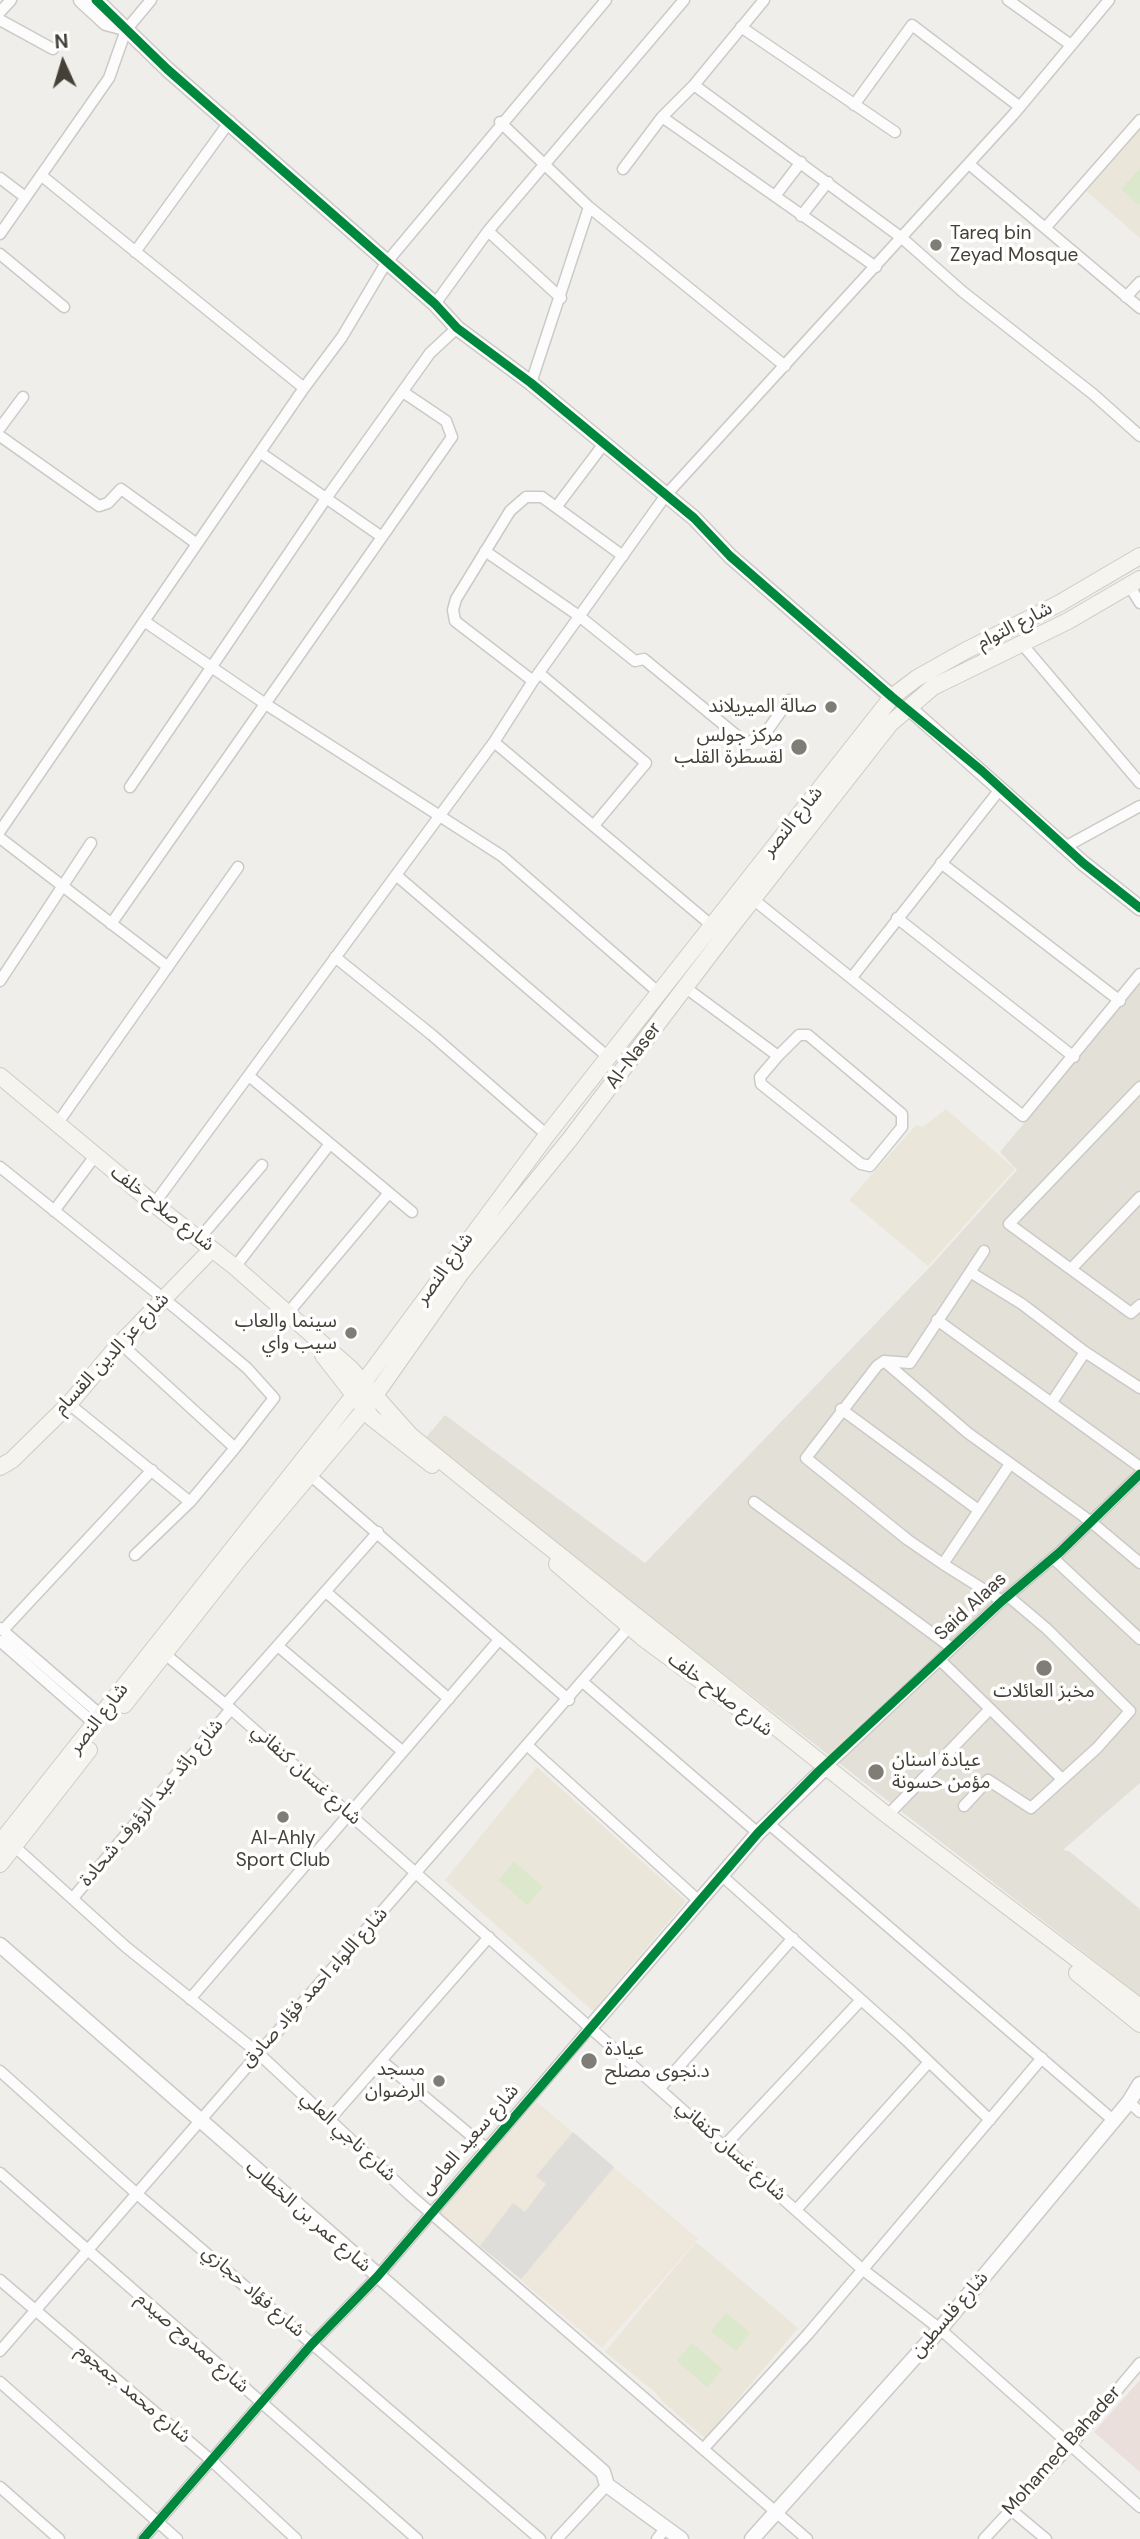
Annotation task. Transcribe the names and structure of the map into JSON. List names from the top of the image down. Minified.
{"streets":{"main road":["شارع التوام","شارع النصر","Al-Naser","شارع صلاح خلف","شارع عز الدين القسام"],"street":["Said Alaas","شارع غسان كنفاني","شارع رائد عبد الرؤوف شحادة","شارع اللواء احمد فؤاد صادق","شارع ناجي العلي","شارع سعيد العاص","شارع عمر بن الخطاب","شارع فؤاد حجازي","شارع فلسطين","شارع ممدوح صيدم","شارع محمد جمجوم","Mohamed Bahader"]},"crossings":[["شارع التوام","شارع النصر"],["شارع التوام","Al-Naser"],["شارع النصر","Al-Naser"],["شارع النصر","شارع صلاح خلف"],["شارع النصر","شارع غسان كنفاني"],["شارع النصر","شارع ناجي العلي"],["Al-Naser","شارع صلاح خلف"],["شارع صلاح خلف","شارع عز الدين القسام"],["شارع صلاح خلف","Said Alaas"],["شارع صلاح خلف","شارع اللواء احمد فؤاد صادق"],["شارع صلاح خلف","شارع سعيد العاص"],["Said Alaas","شارع سعيد العاص"],["شارع غسان كنفاني","شارع رائد عبد الرؤوف شحادة"],["شارع غسان كنفاني","شارع اللواء احمد فؤاد صادق"],["شارع غسان كنفاني","شارع سعيد العاص"],["شارع غسان كنفاني","شارع فلسطين"],["شارع غسان كنفاني","Mohamed Bahader"],["شارع رائد عبد الرؤوف شحادة","شارع ناجي العلي"],["شارع اللواء احمد فؤاد صادق","شارع ناجي العلي"],["شارع اللواء احمد فؤاد صادق","شارع عمر بن الخطاب"],["شارع اللواء احمد فؤاد صادق","شارع فؤاد حجازي"],["شارع اللواء احمد فؤاد صادق","شارع ممدوح صيدم"],["شارع اللواء احمد فؤاد صادق","شارع محمد جمجوم"],["شارع ناجي العلي","شارع سعيد العاص"],["شارع ناجي العلي","شارع فلسطين"],["شارع سعيد العاص","شارع عمر بن الخطاب"],["شارع سعيد العاص","شارع فؤاد حجازي"],["شارع سعيد العاص","شارع ممدوح صيدم"],["شارع سعيد العاص","شارع محمد جمجوم"]],"places":["Tareq bin Zeyad Mosque","صالة الميريلاند","مركز جولس لقسطرة القلب","سينما والعاب سيب واي","مخبز العائلات","عيادة اسنان مؤمن حسونة","Al-Ahly Sport Club","عيادة د.نجوى مصلح","مسجد الرضوان"],"north":"top"}
